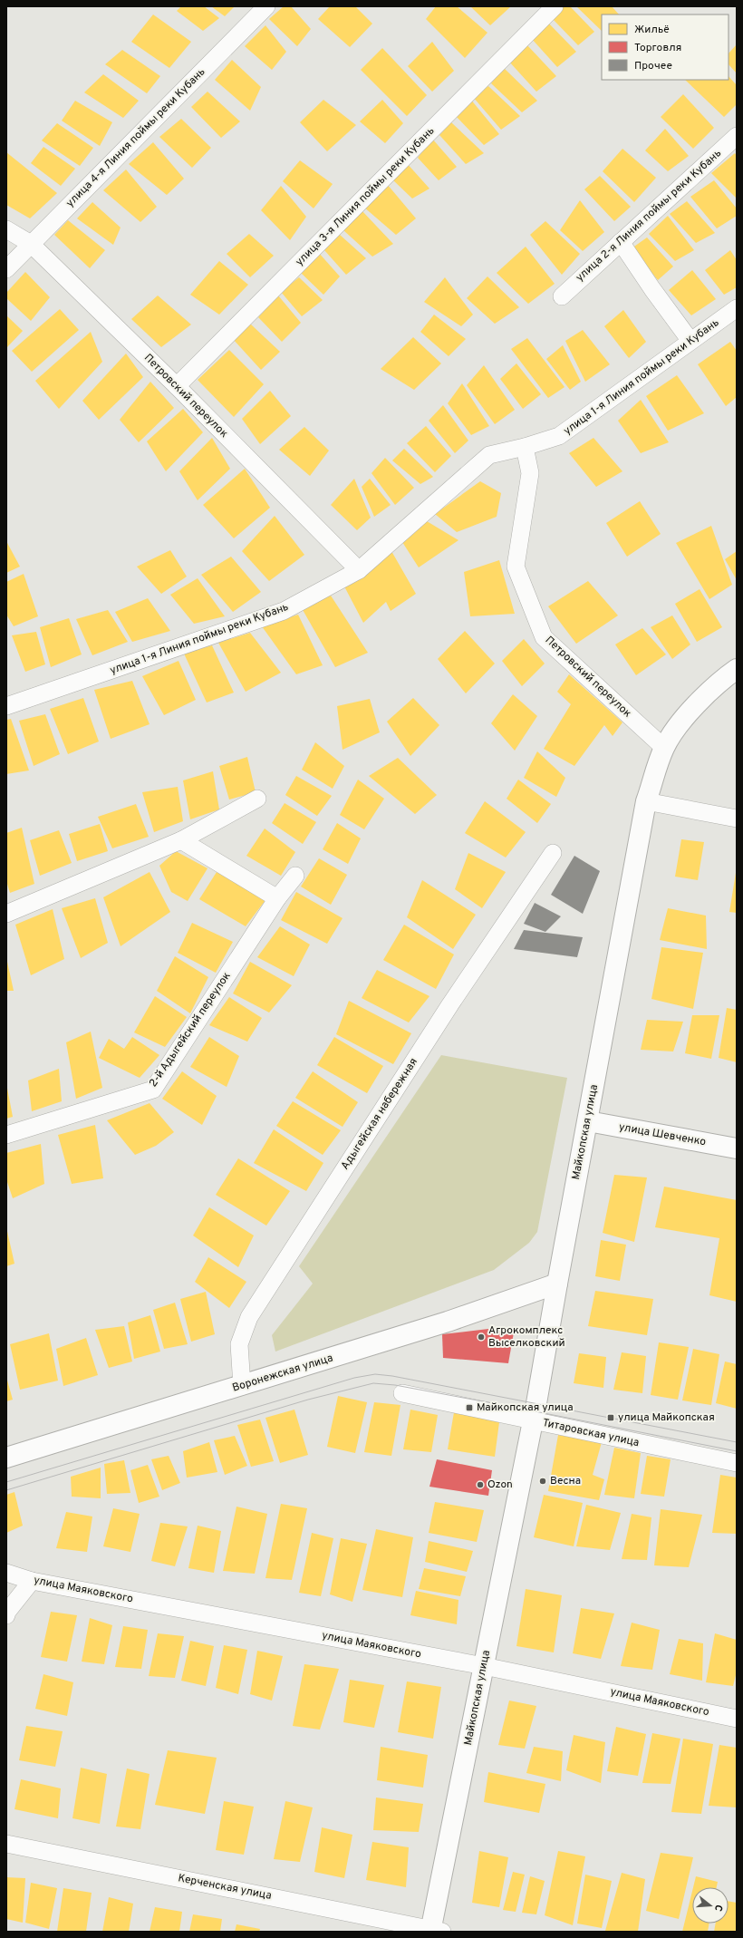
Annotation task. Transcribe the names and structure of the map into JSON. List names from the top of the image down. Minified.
{"streets":{"street":["улица 4-я Линия поймы реки Кубань","улица 3-я Линия поймы реки Кубань","улица 2-я Линия поймы реки Кубань","улица 1-я Линия поймы реки Кубань","Петровский переулок","2-й Адыгейский переулок","Адыгейская набережная","Майкопская улица","улица Шевченко","Воронежская улица","Титаровская улица","улица Маяковского","Керченская улица"]},"crossings":[["улица 4-я Линия поймы реки Кубань","Петровский переулок"],["улица 3-я Линия поймы реки Кубань","Петровский переулок"],["улица 1-я Линия поймы реки Кубань","Петровский переулок"],["Адыгейская набережная","Воронежская улица"],["Майкопская улица","улица Шевченко"],["Майкопская улица","Воронежская улица"],["Майкопская улица","Титаровская улица"],["Майкопская улица","улица Маяковского"],["Майкопская улица","Керченская улица"]],"places":{"other":["Агрокомплекс Выселковский","Весна","Ozon"],"transit":["Майкопская улица","улица Майкопская"]},"legend":["Жильё","Торговля","Прочее"],"north":"right"}
